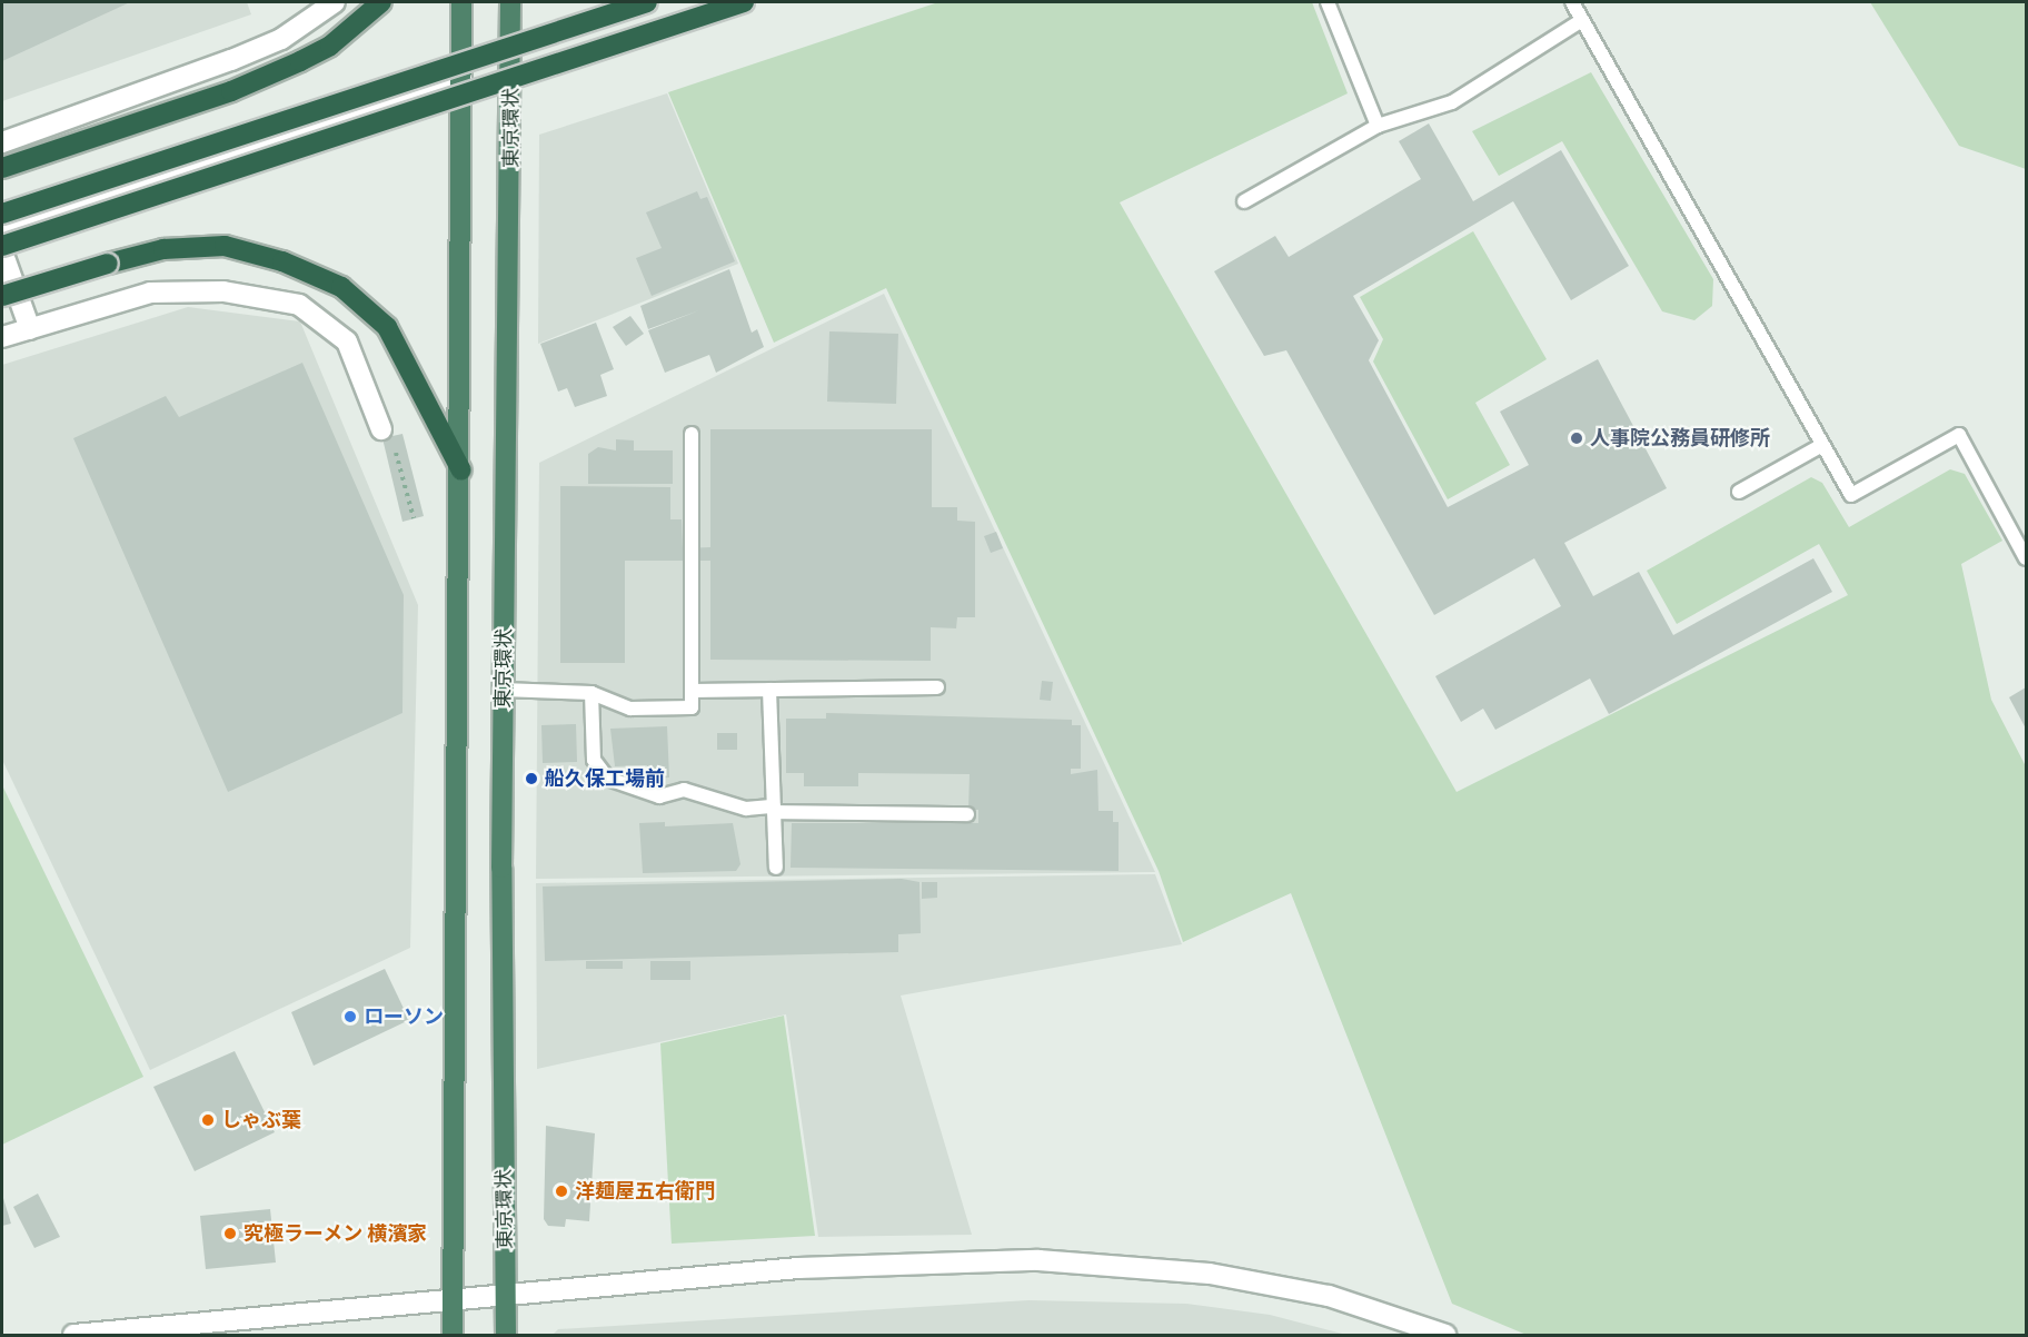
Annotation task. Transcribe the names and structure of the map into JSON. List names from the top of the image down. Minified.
{"streets":{"highway":["東京環状"]},"places":["人事院公務員研修所","船久保工場前","ローソン","しゃぶ葉","洋麺屋五右衛門","究極ラーメン 横濱家"]}
